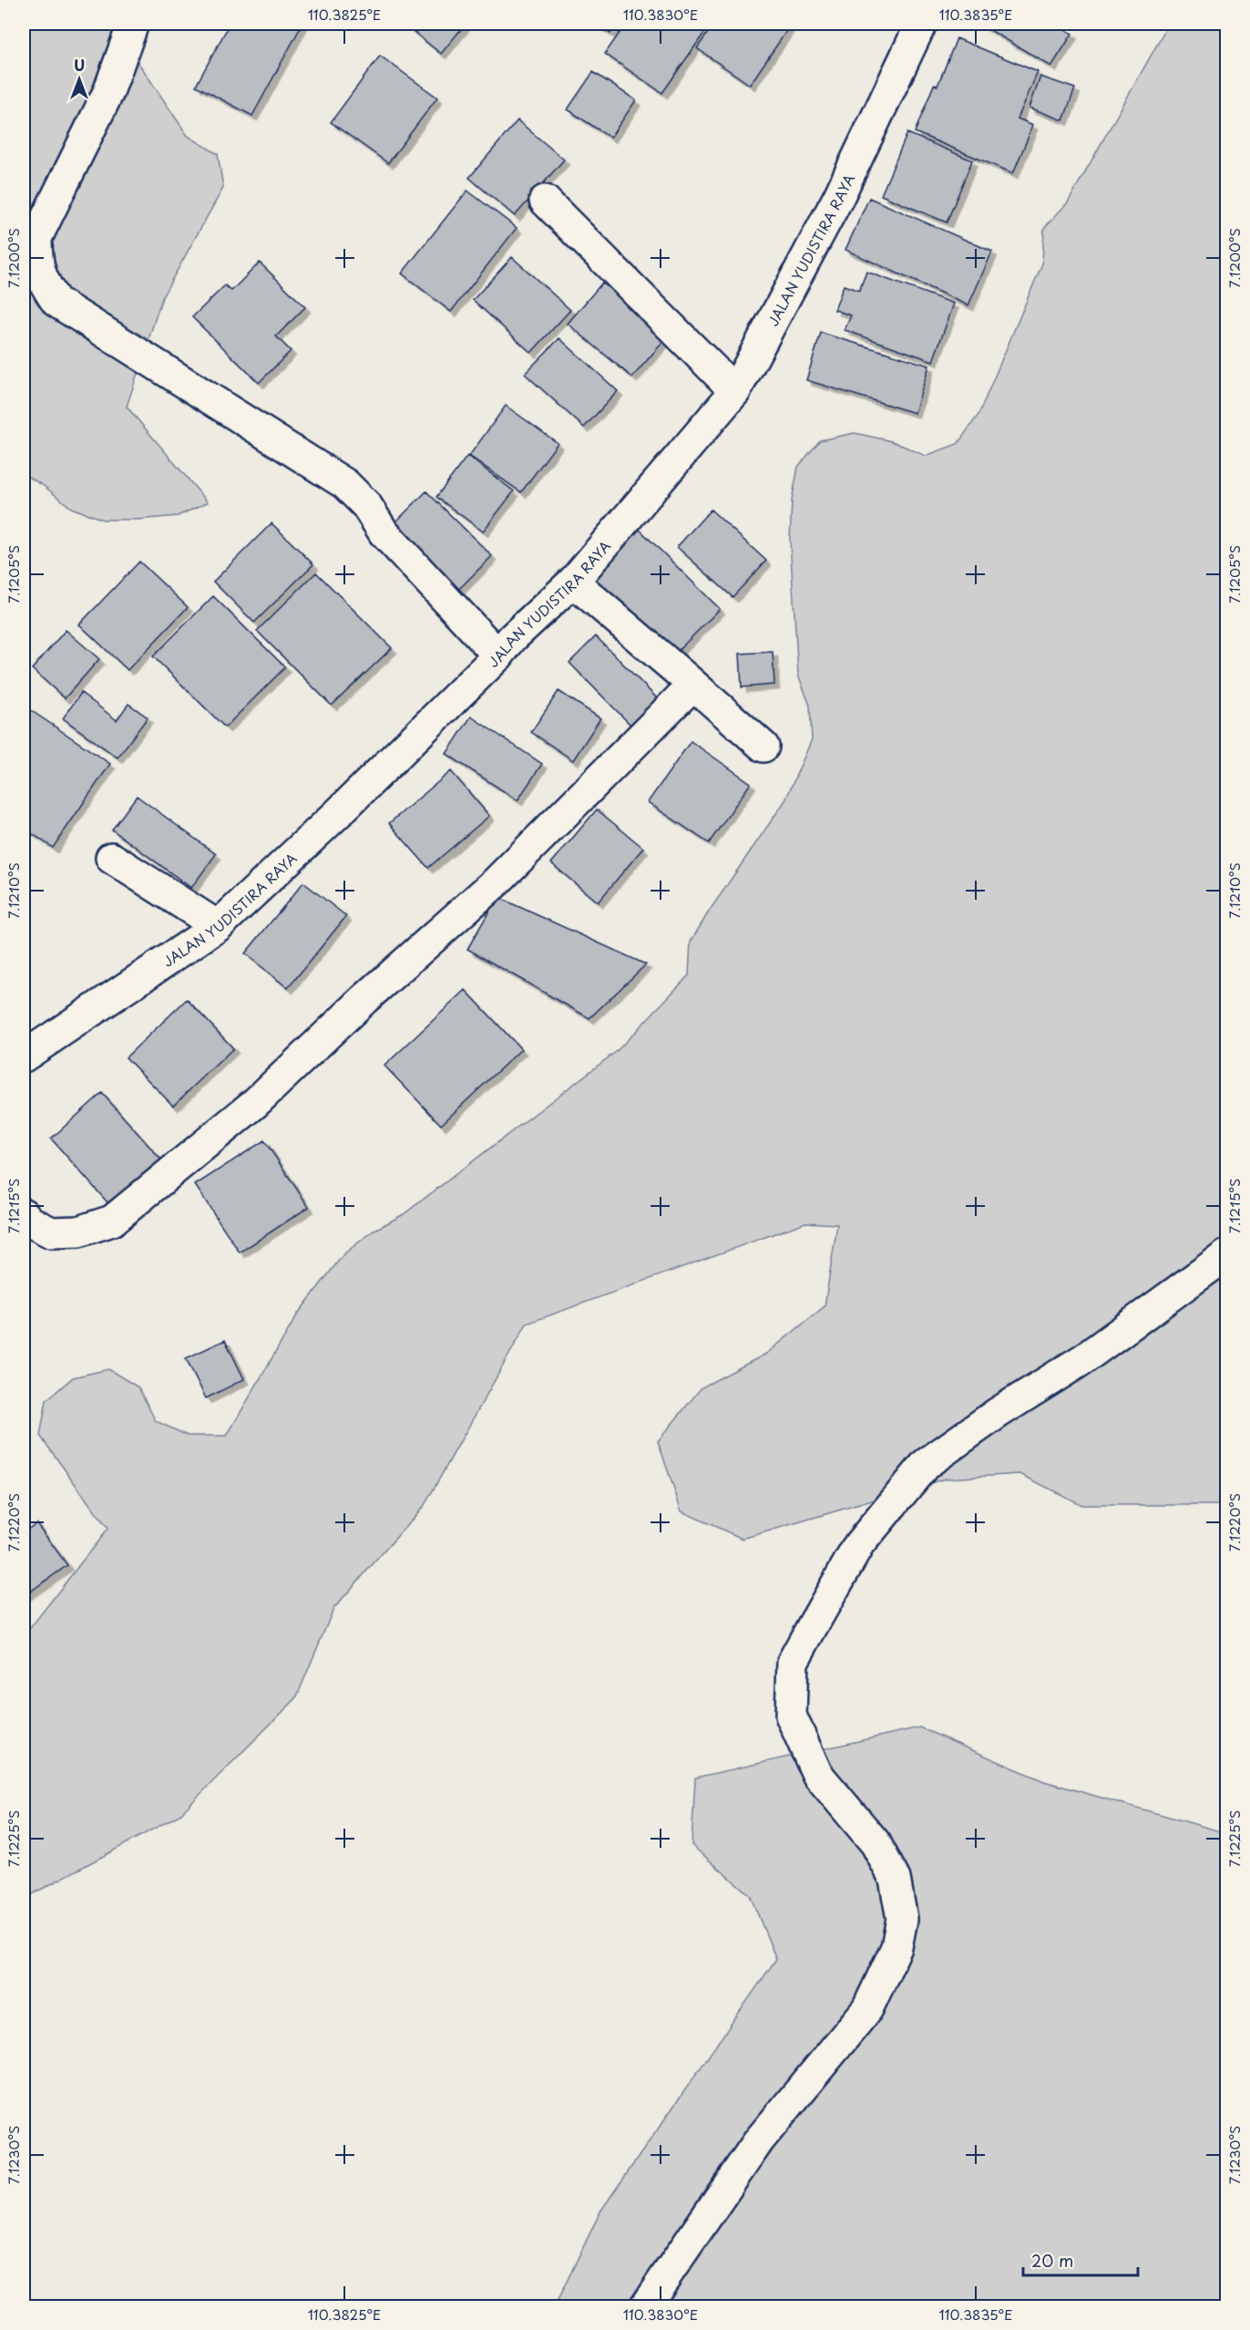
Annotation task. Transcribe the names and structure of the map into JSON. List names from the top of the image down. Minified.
{"streets":{"street":["JALAN YUDISTIRA RAYA"]},"scale_bar":"20 m","north":"top","coordinates":["110.3825°E","110.3830°E","110.3835°E","7.1200°S","7.1205°S","7.1210°S","7.1215°S","7.1220°S","7.1225°S","7.1230°S"]}
